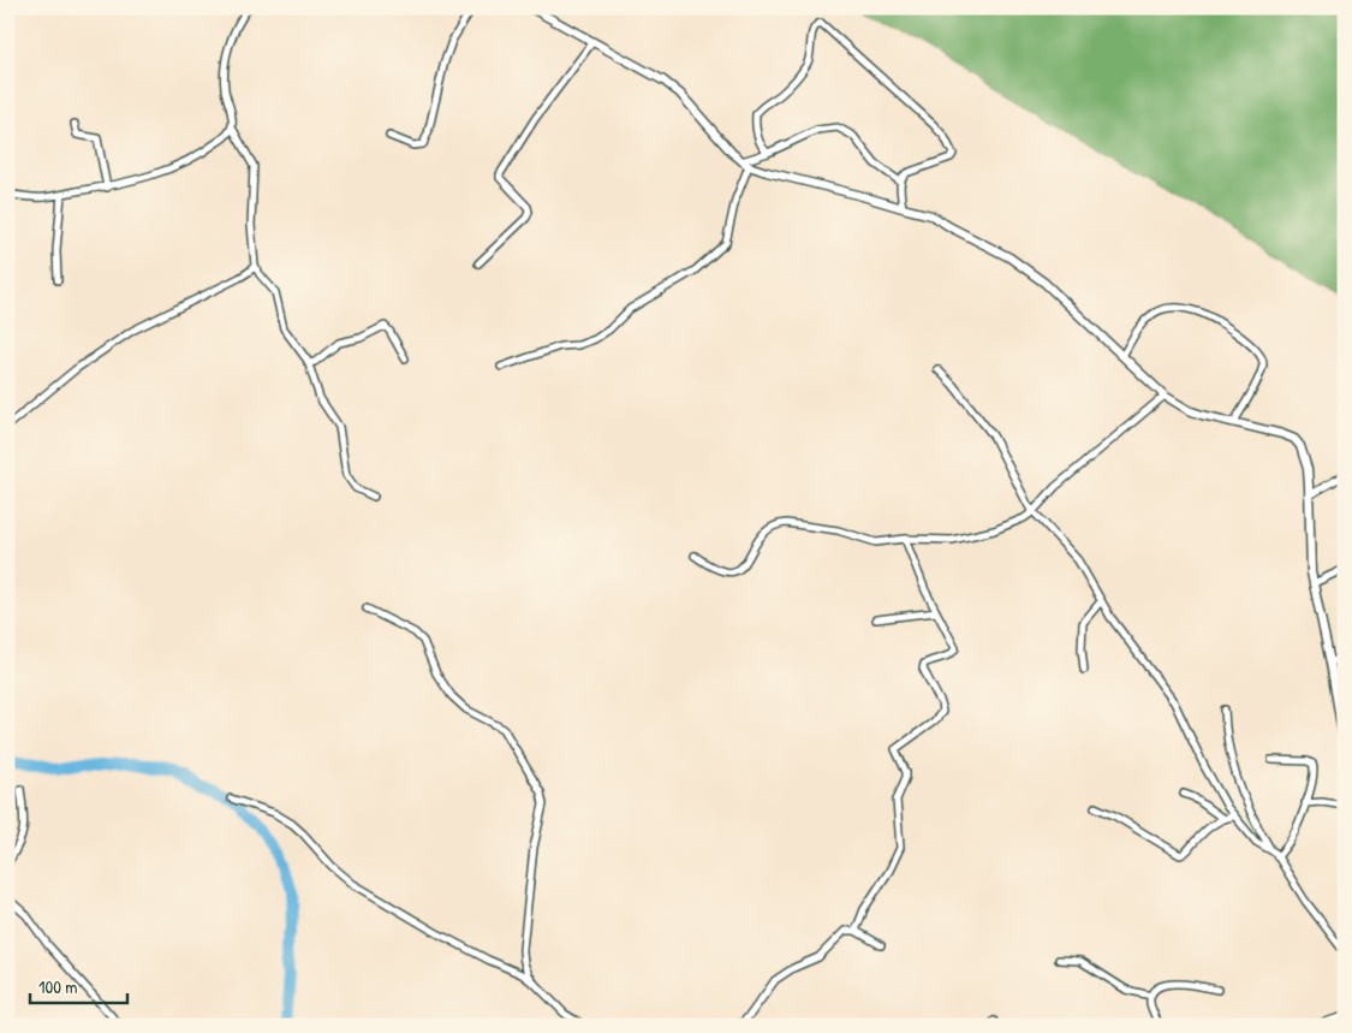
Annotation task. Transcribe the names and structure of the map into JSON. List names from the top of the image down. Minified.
{"scale_bar":"100 m"}
